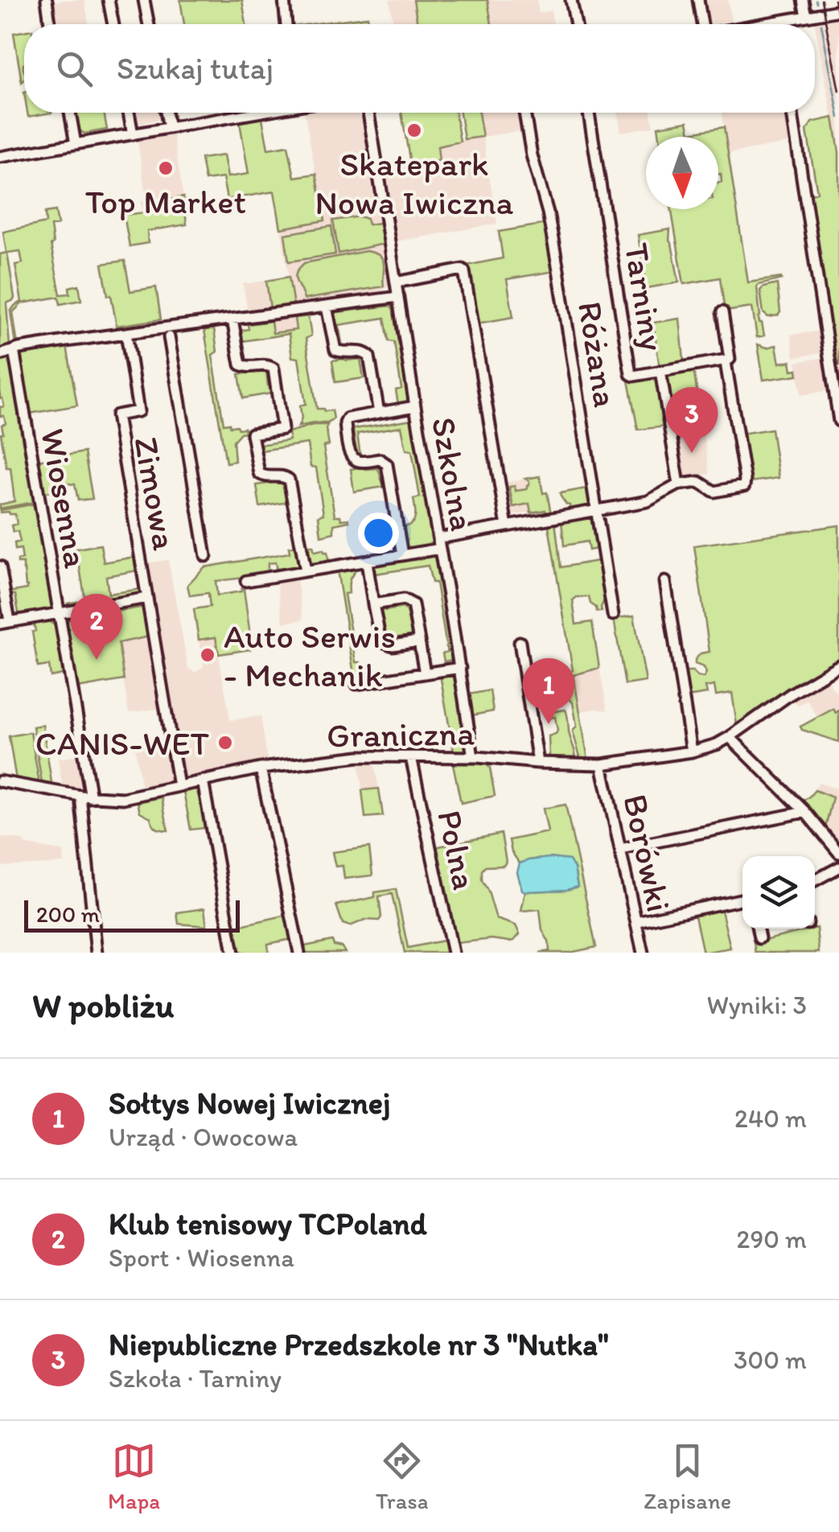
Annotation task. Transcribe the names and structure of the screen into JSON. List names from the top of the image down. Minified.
{"streets":{"street":["Tarniny","Różana","Szkolna","Zimowa","Wiosenna","Graniczna","Polna","Borówki"]},"crossings":[["Szkolna","Graniczna"],["Wiosenna","Graniczna"],["Graniczna","Polna"],["Graniczna","Borówki"]],"places":["Skatepark Nowa Iwiczna","Top Market","Auto Serwis - Mechanik","CANIS-WET"],"scale_bar":"200 m","north":"bottom","page":{"search":"Szukaj tutaj","pins":["3","2","1"],"scale":"200 m","heading":["W pobliżu","Wyniki: 3"],"list":[{"mark":"1","name":"Sołtys Nowej Iwicznej","note":"Urząd · Owocowa","value":"240 m"},{"mark":"2","name":"Klub tenisowy TCPoland","note":"Sport · Wiosenna","value":"290 m"},{"mark":"3","name":"Niepubliczne Przedszkole nr 3 \"Nutka\"","note":"Szkoła · Tarniny","value":"300 m"}],"nav":["Mapa","Trasa","Zapisane"]}}
